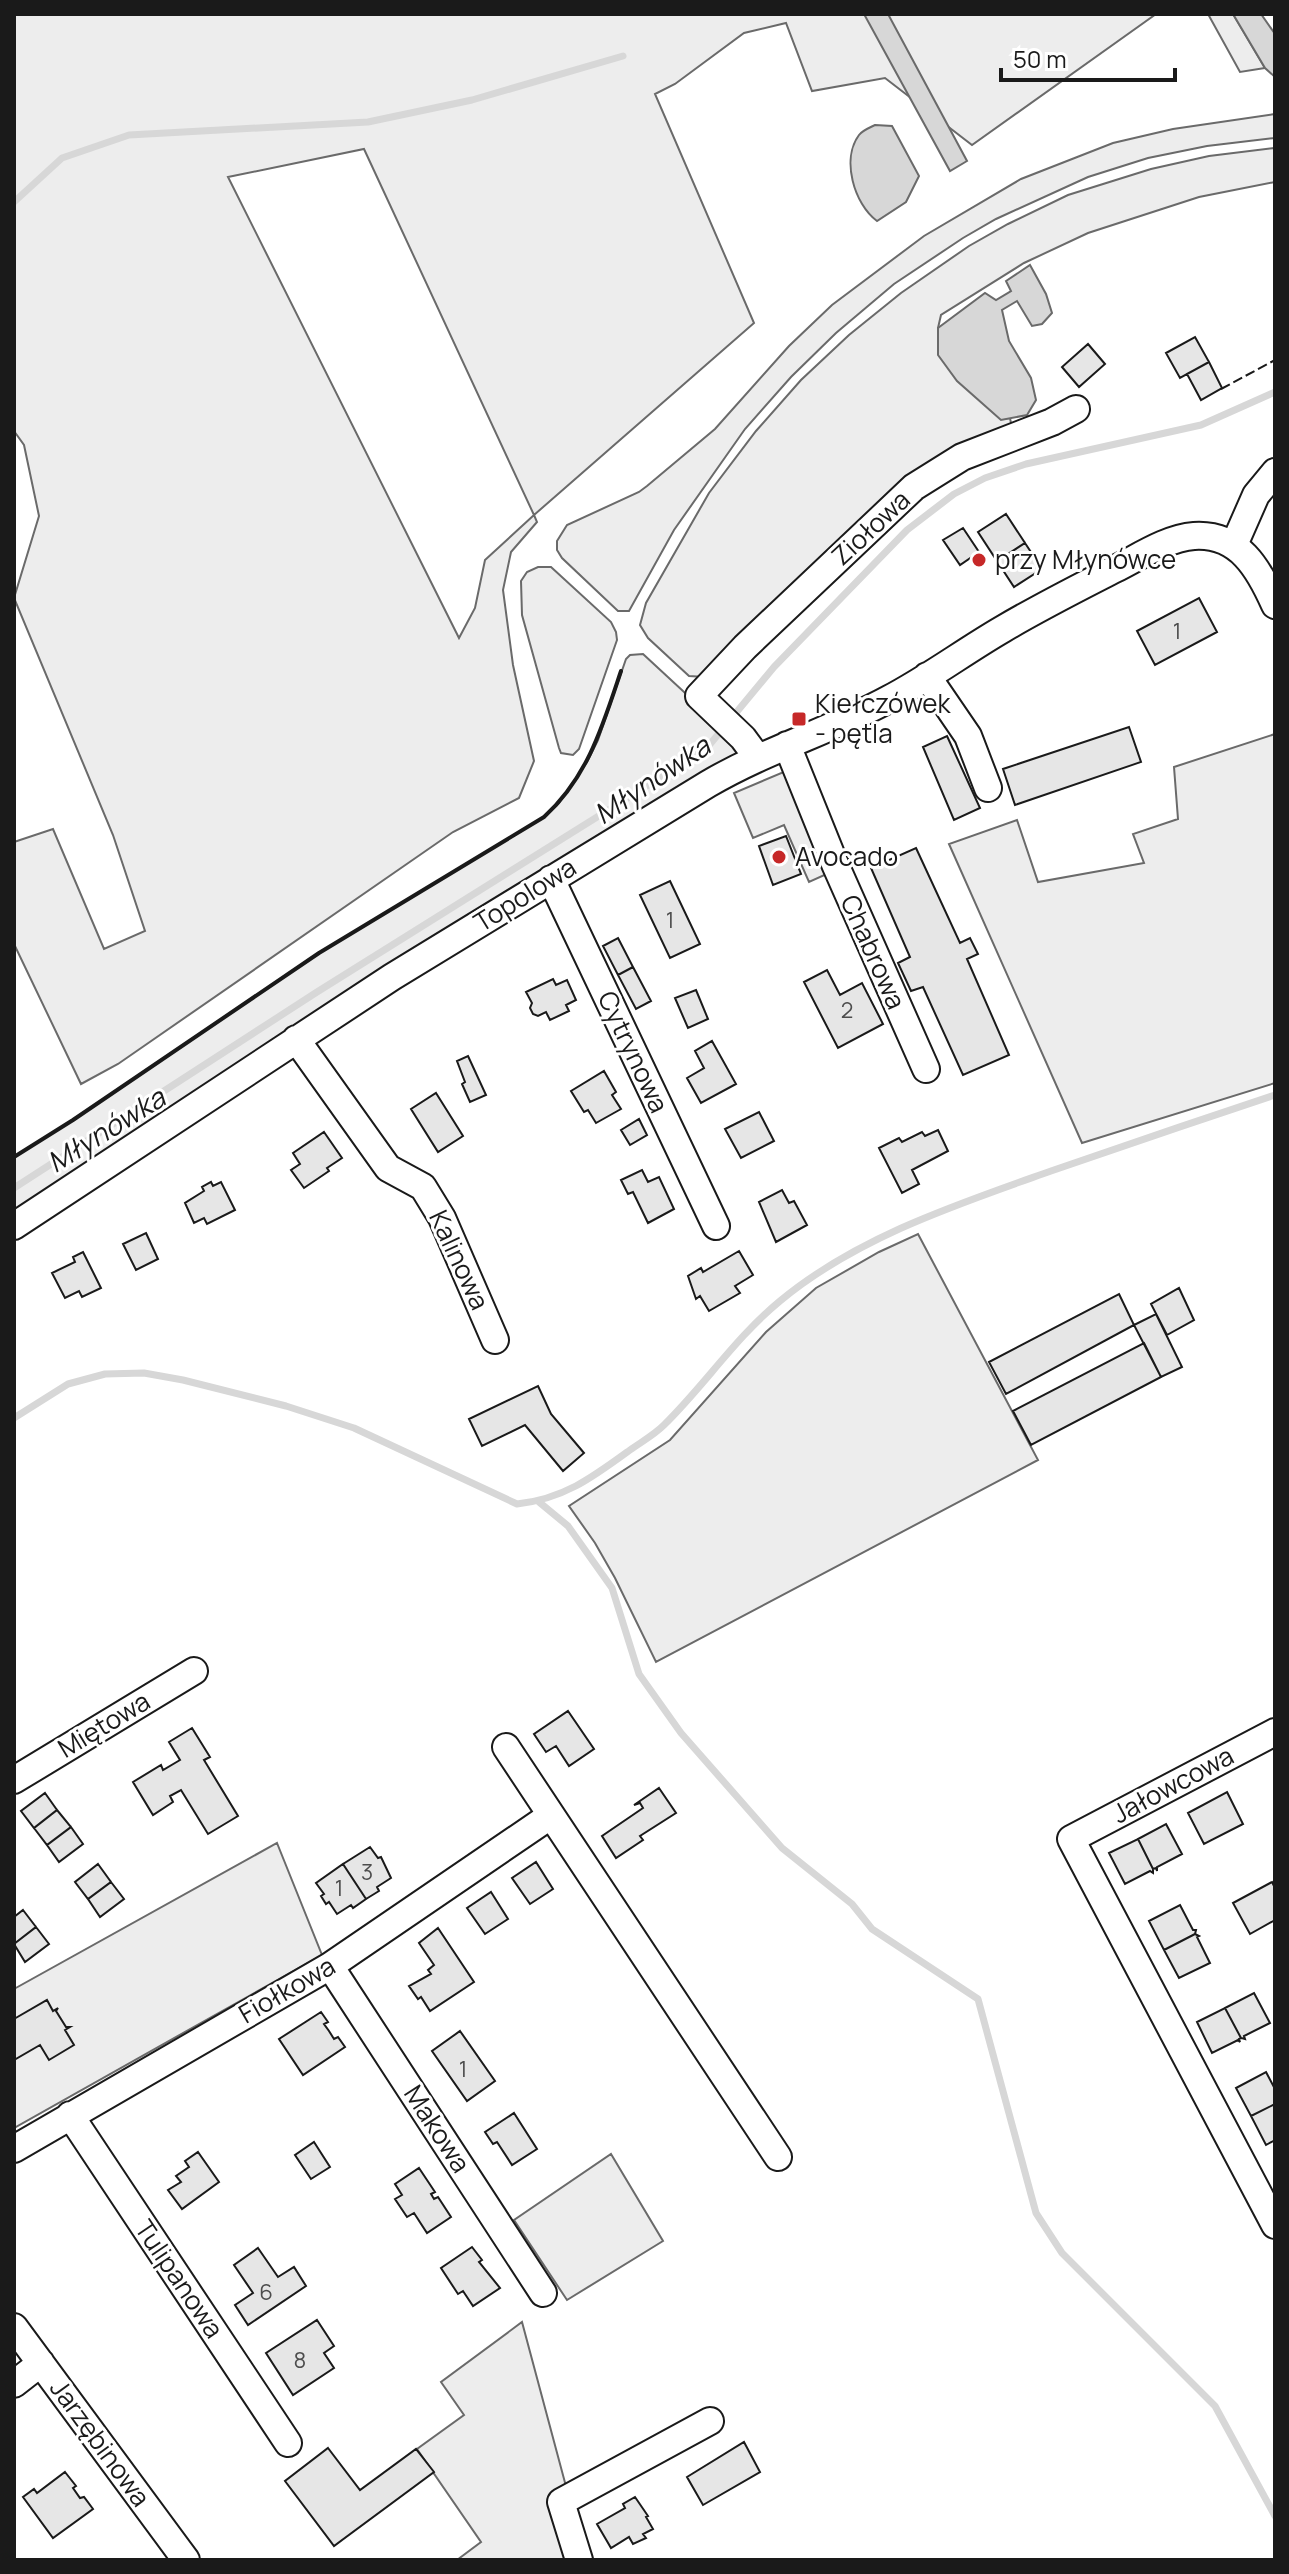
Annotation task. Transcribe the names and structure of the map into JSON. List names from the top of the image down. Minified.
{"streets":{"street":["Ziołowa","Topolowa","Chabrowa","Cytrynowa","Kalinowa","Miętowa","Jałowcowa","Fiołkowa","Makowa","Tulipanowa","Jarzębinowa"]},"crossings":[["Ziołowa","Topolowa"],["Topolowa","Chabrowa"],["Topolowa","Cytrynowa"],["Topolowa","Kalinowa"],["Fiołkowa","Makowa"],["Fiołkowa","Tulipanowa"]],"water":["Młynówka"],"places":{"other":["przy Młynówce","Avocado"],"transit":["Kiełczówek - pętla"]},"house_numbers":["1","1","2","3","1","1","6","8"],"scale_bar":"50 m"}
